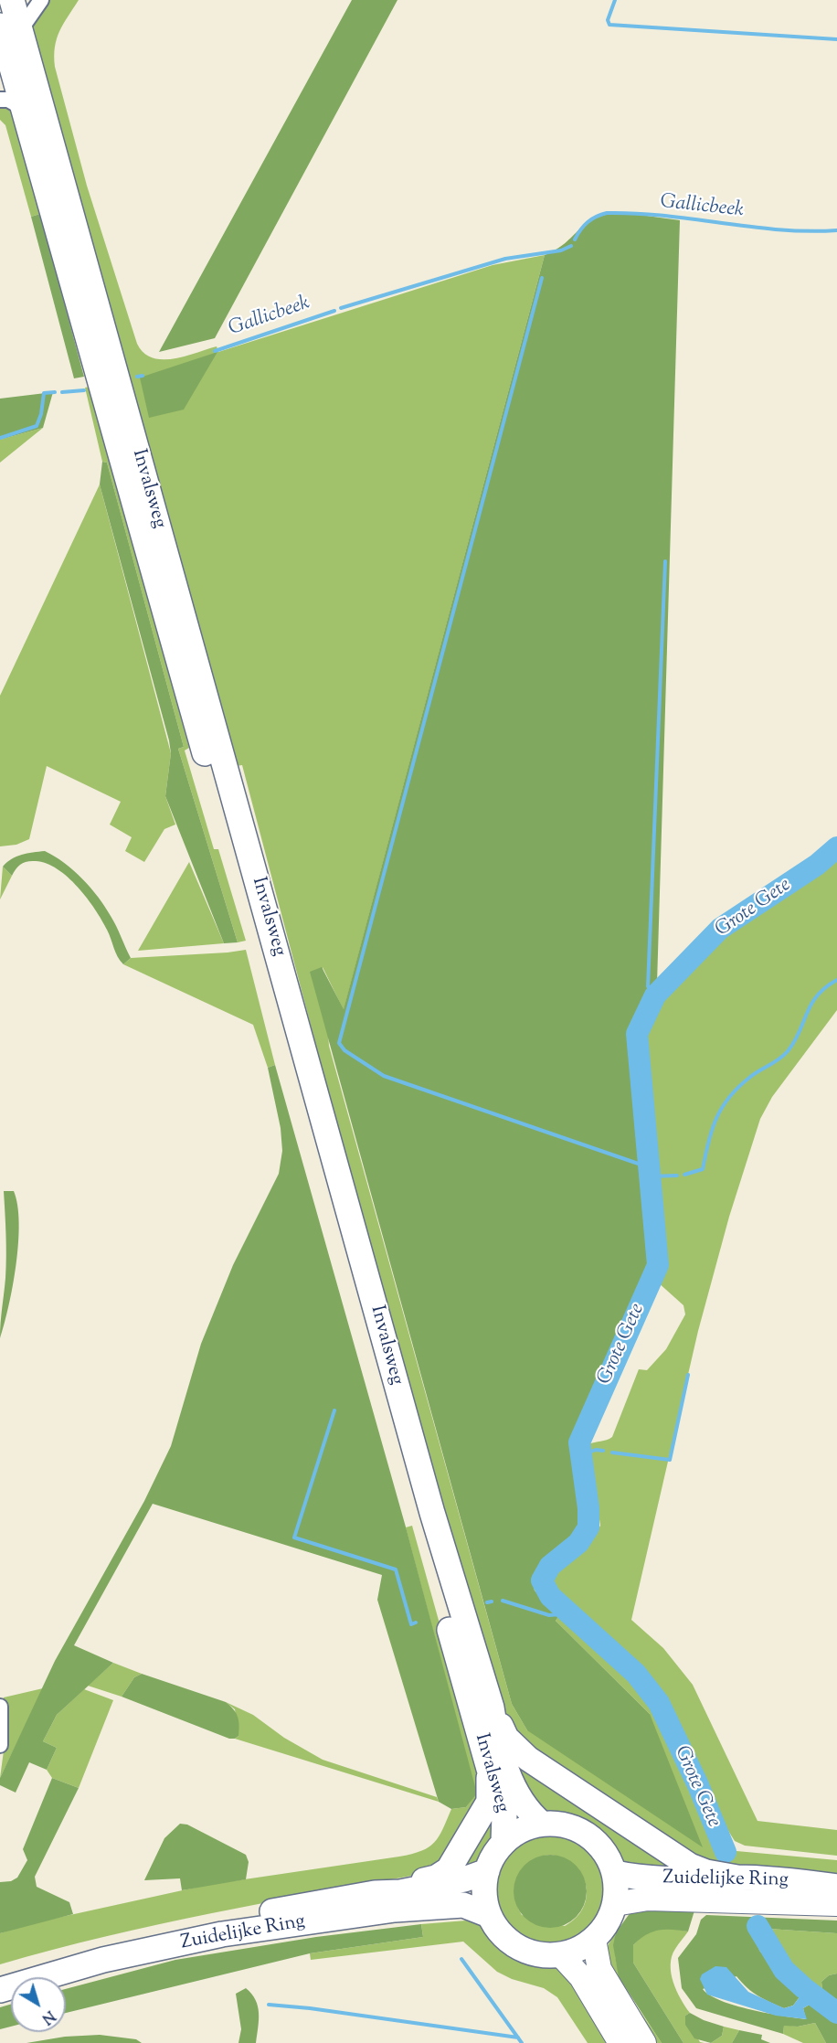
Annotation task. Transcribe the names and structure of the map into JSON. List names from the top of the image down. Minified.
{"streets":{"highway":["Invalsweg","Zuidelijke Ring"]},"crossings":[["Invalsweg","Zuidelijke Ring"]],"water":["Gallicbeek","Grote Gete"],"north":"bottom right"}
